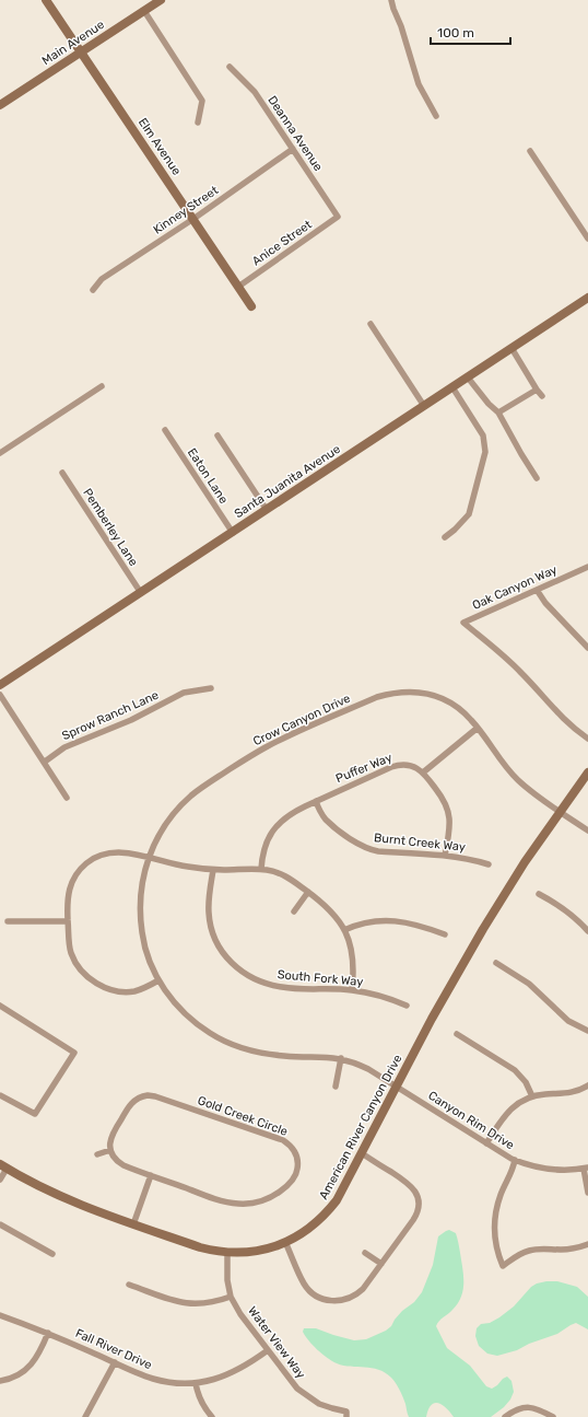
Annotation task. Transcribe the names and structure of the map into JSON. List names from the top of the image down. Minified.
{"streets":{"street":["Main Avenue","Deanna Avenue","Elm Avenue","Kinney Street","Anice Street","Eaton Lane","Santa Juanita Avenue","Pemberley Lane","Oak Canyon Way","Sprow Ranch Lane","Crow Canyon Drive","Puffer Way","Burnt Creek Way","South Fork Way","Gold Creek Circle","Canyon Rim Drive","American River Canyon Drive","Water View Way","Fall River Drive"]},"crossings":[["Main Avenue","Elm Avenue"],["Deanna Avenue","Kinney Street"],["Deanna Avenue","Anice Street"],["Elm Avenue","Kinney Street"],["Elm Avenue","Anice Street"],["Eaton Lane","Santa Juanita Avenue"],["Santa Juanita Avenue","Pemberley Lane"],["Crow Canyon Drive","Canyon Rim Drive"],["Crow Canyon Drive","American River Canyon Drive"],["Puffer Way","Burnt Creek Way"],["Canyon Rim Drive","American River Canyon Drive"],["American River Canyon Drive","Water View Way"],["Water View Way","Fall River Drive"]],"scale_bar":"100 m"}
